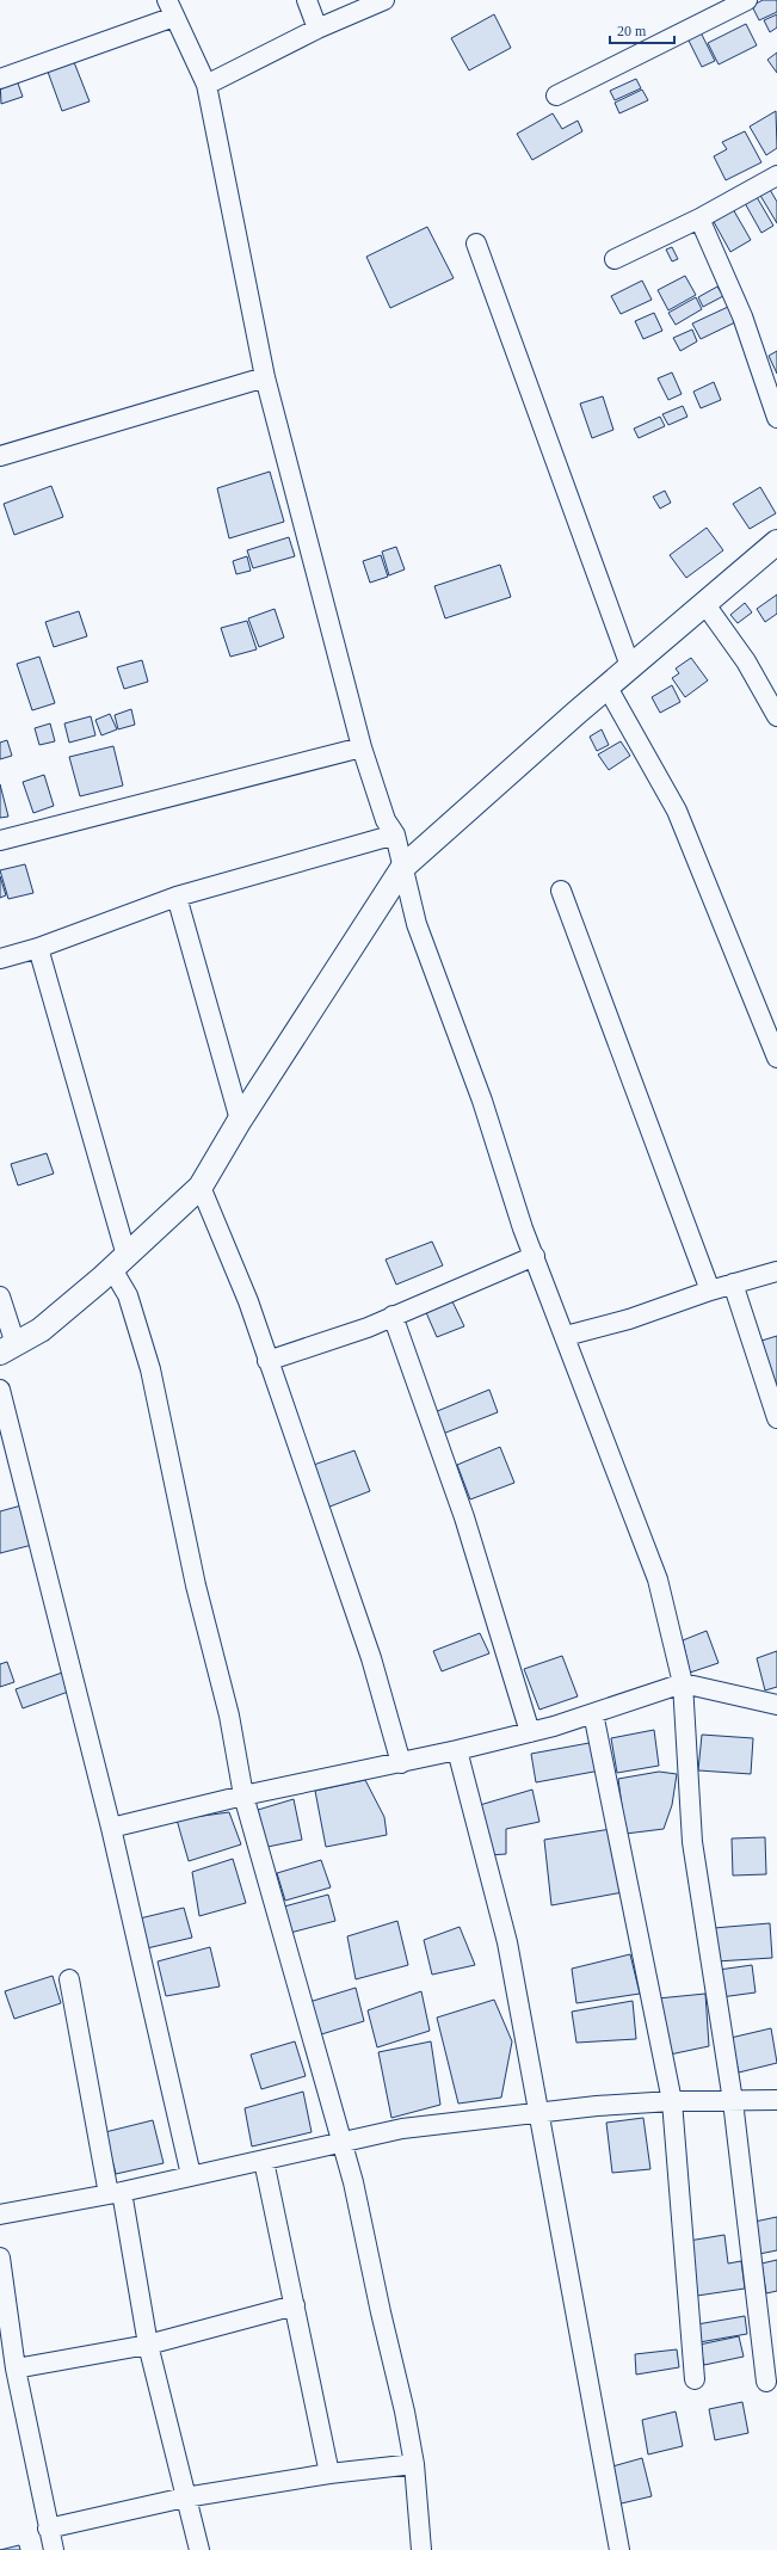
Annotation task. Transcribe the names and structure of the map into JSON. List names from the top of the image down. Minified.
{"scale_bar":"20 m"}
